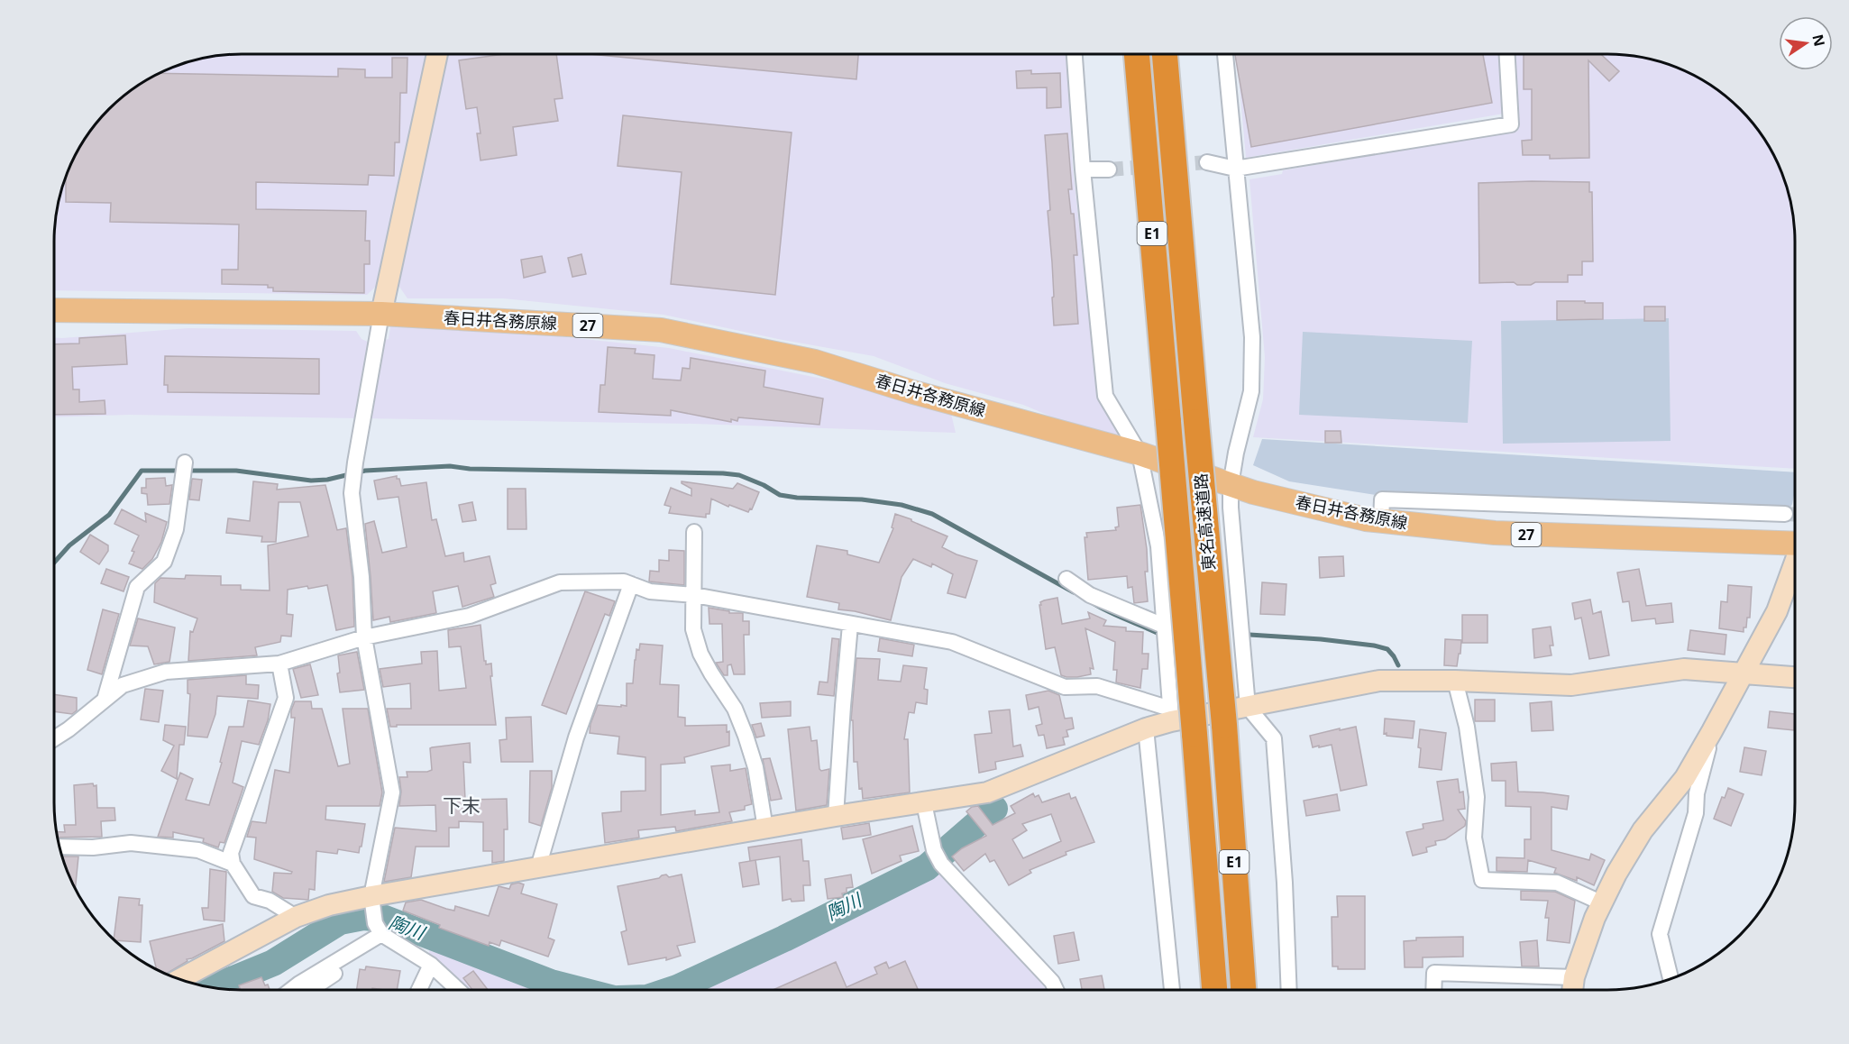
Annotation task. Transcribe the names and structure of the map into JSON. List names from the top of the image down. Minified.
{"streets":{"highway":["E1","東名高速道路"],"main road":["春日井各務原線","27"]},"districts":["下末"],"water":["陶川"],"north":"right"}
